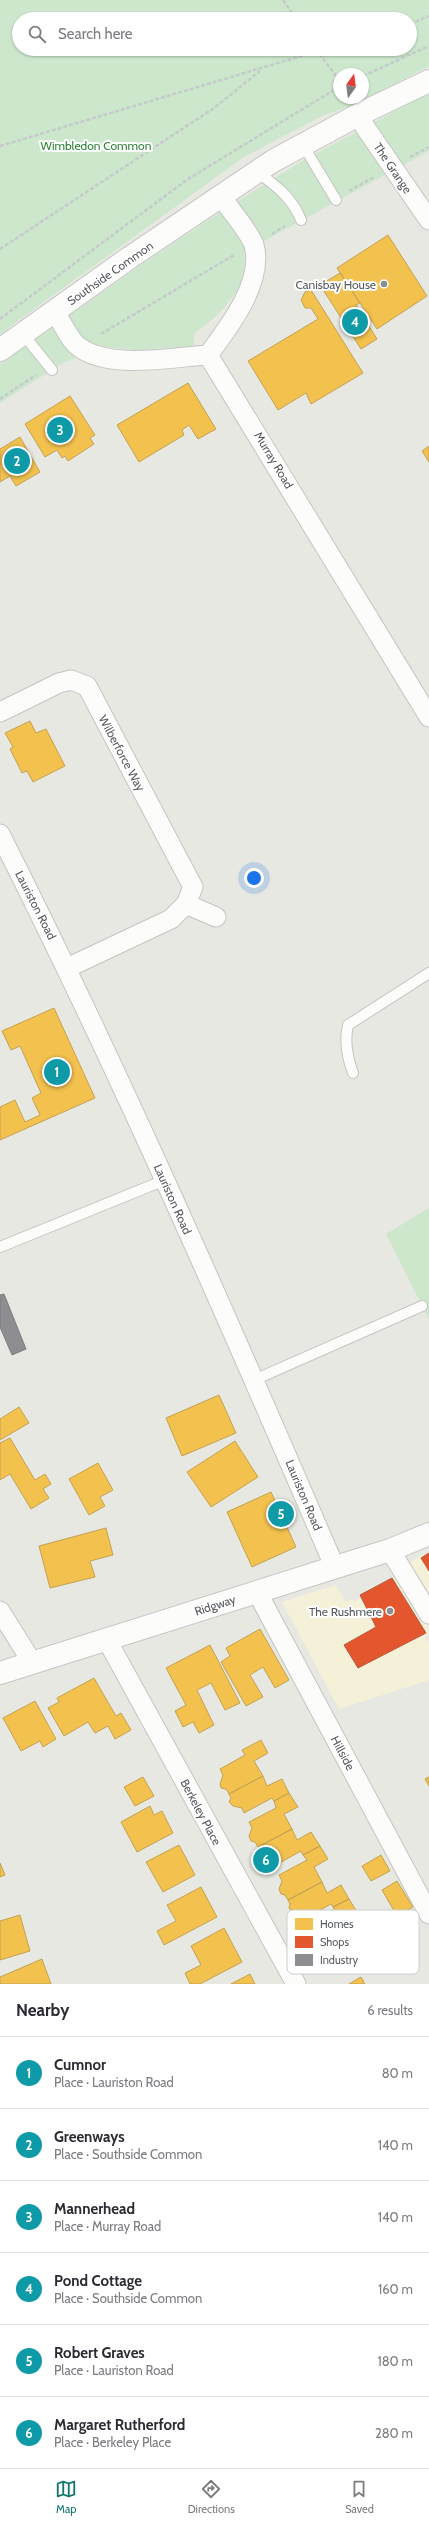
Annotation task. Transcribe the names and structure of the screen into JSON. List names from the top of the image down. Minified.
{"streets":{"street":["The Grange","Southside Common","Murray Road","Wilberforce Way","Lauriston Road","Ridgway","Hillside","Berkeley Place"]},"crossings":[["The Grange","Southside Common"],["Wilberforce Way","Lauriston Road"],["Lauriston Road","Ridgway"],["Ridgway","Hillside"],["Ridgway","Berkeley Place"]],"parks":["Wimbledon Common"],"places":["Canisbay House","The Rushmere"],"legend":["Homes","Shops","Industry"],"north":"top","page":{"search":"Search here","pins":["4","3","2","1","5","6"],"heading":["Nearby","6 results"],"list":[{"mark":"1","name":"Cumnor","note":"Place · Lauriston Road","value":"80 m"},{"mark":"2","name":"Greenways","note":"Place · Southside Common","value":"140 m"},{"mark":"3","name":"Mannerhead","note":"Place · Murray Road","value":"140 m"},{"mark":"4","name":"Pond Cottage","note":"Place · Southside Common","value":"160 m"},{"mark":"5","name":"Robert Graves","note":"Place · Lauriston Road","value":"180 m"},{"mark":"6","name":"Margaret Rutherford","note":"Place · Berkeley Place","value":"280 m"}],"nav":["Map","Directions","Saved"]}}
